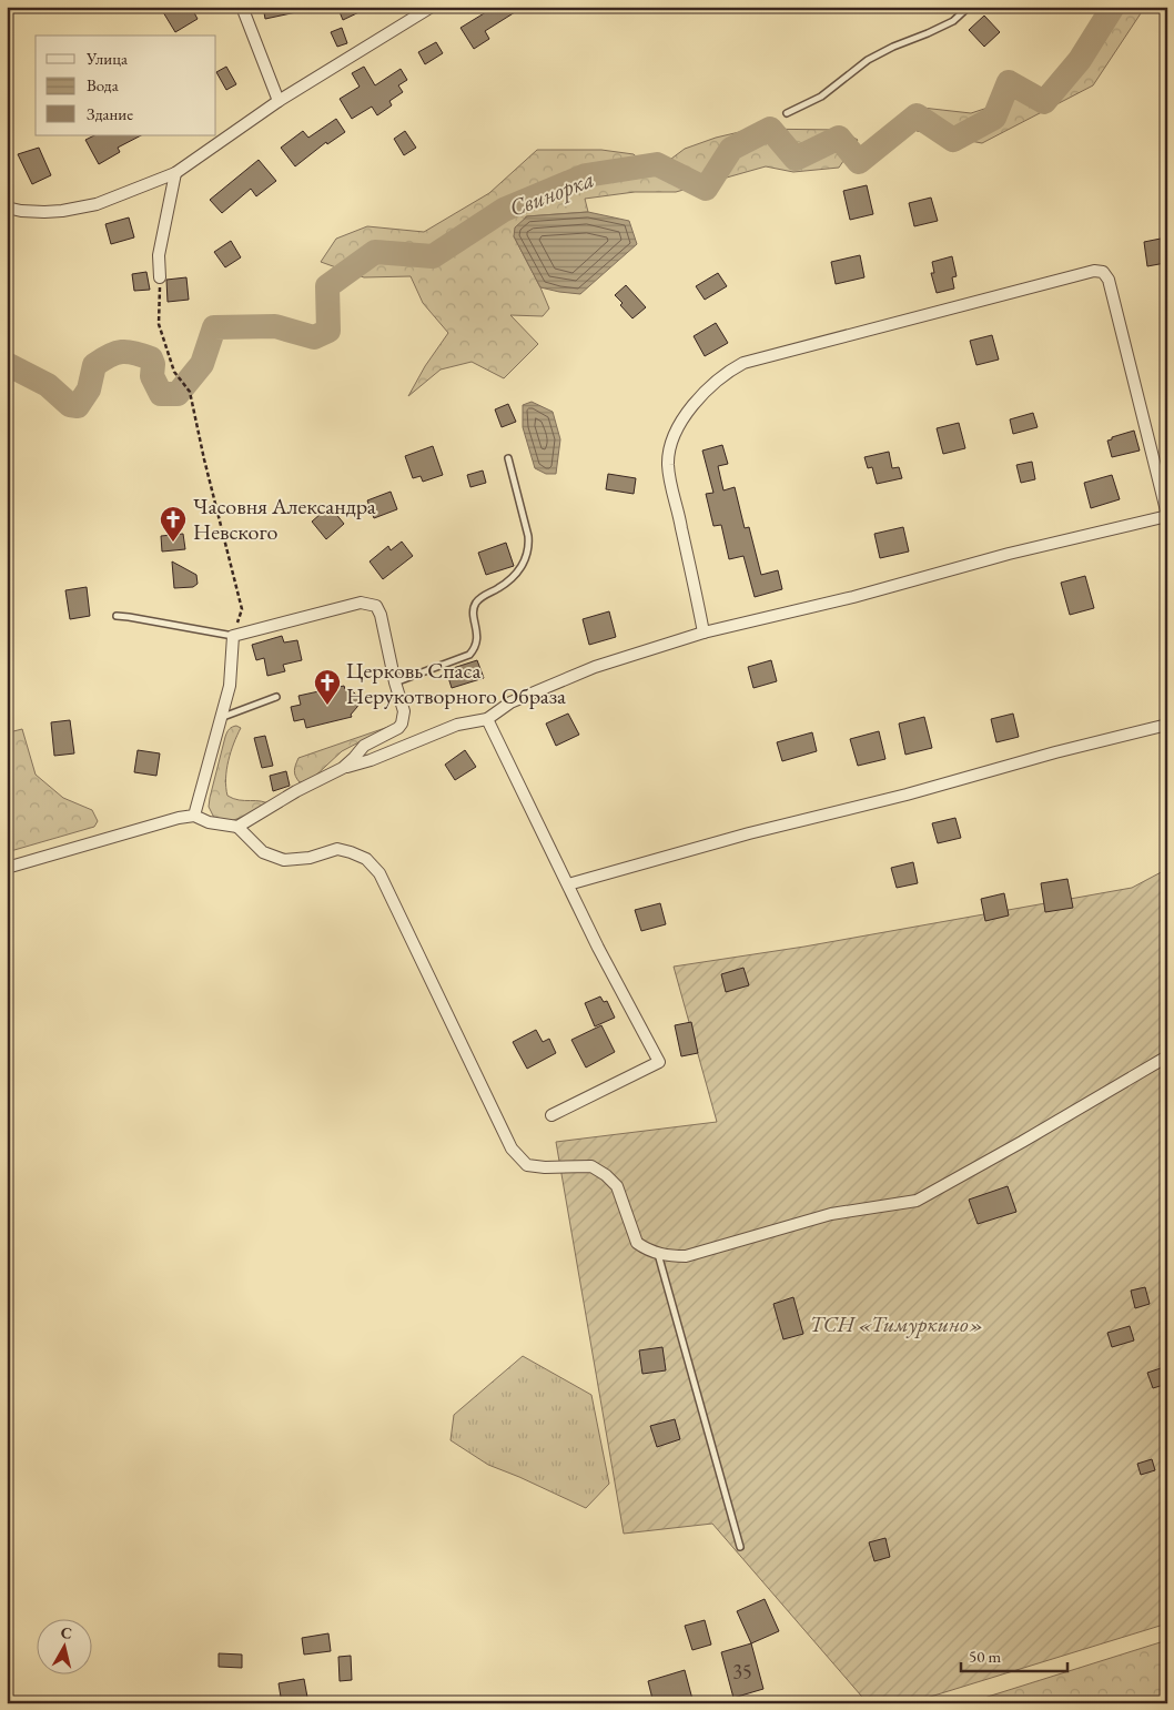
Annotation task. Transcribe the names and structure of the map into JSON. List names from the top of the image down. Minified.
{"water":["Свинорка"],"parks":["ТСН «Тимуркино»"],"places":{"church":["Часовня Александра Невского","Церковь Спаса Нерукотворного Образа"]},"house_numbers":["35"],"legend":["Улица","Вода","Здание"],"scale_bar":"50 m","north":"top"}
